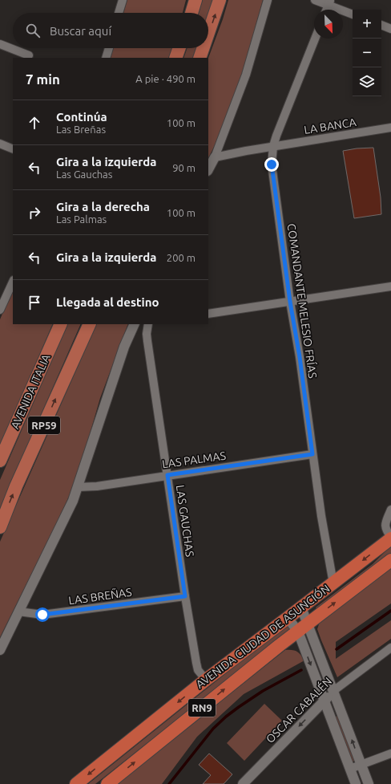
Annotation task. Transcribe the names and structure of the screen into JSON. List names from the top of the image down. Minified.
{"streets":{"highway":["AVENIDA CIUDAD DE ASUNCIÓN","RN9"],"main road":["AVENIDA ITALIA","RP59"],"street":["LA BANCA","COMANDANTE MELESIO FRÍAS","LAS PALMAS","LAS GAUCHAS","LAS BREÑAS","OSCAR CABALÉN"]},"crossings":[["LA BANCA","COMANDANTE MELESIO FRÍAS"],["COMANDANTE MELESIO FRÍAS","LAS PALMAS"],["COMANDANTE MELESIO FRÍAS","AVENIDA CIUDAD DE ASUNCIÓN"],["LAS PALMAS","LAS GAUCHAS"],["LAS GAUCHAS","LAS BREÑAS"],["LAS GAUCHAS","AVENIDA CIUDAD DE ASUNCIÓN"]],"one_way":["OSCAR CABALÉN"],"north":"bottom right","page":{"map_buttons":["+","−"],"search":"Buscar aquí","heading":["7 min","A pie · 490 m"],"list":[["Continúa","Las Breñas","100 m"],["Gira a la izquierda","Las Gauchas","90 m"],["Gira a la derecha","Las Palmas","100 m"],["Gira a la izquierda","200 m"],"Llegada al destino"]}}
